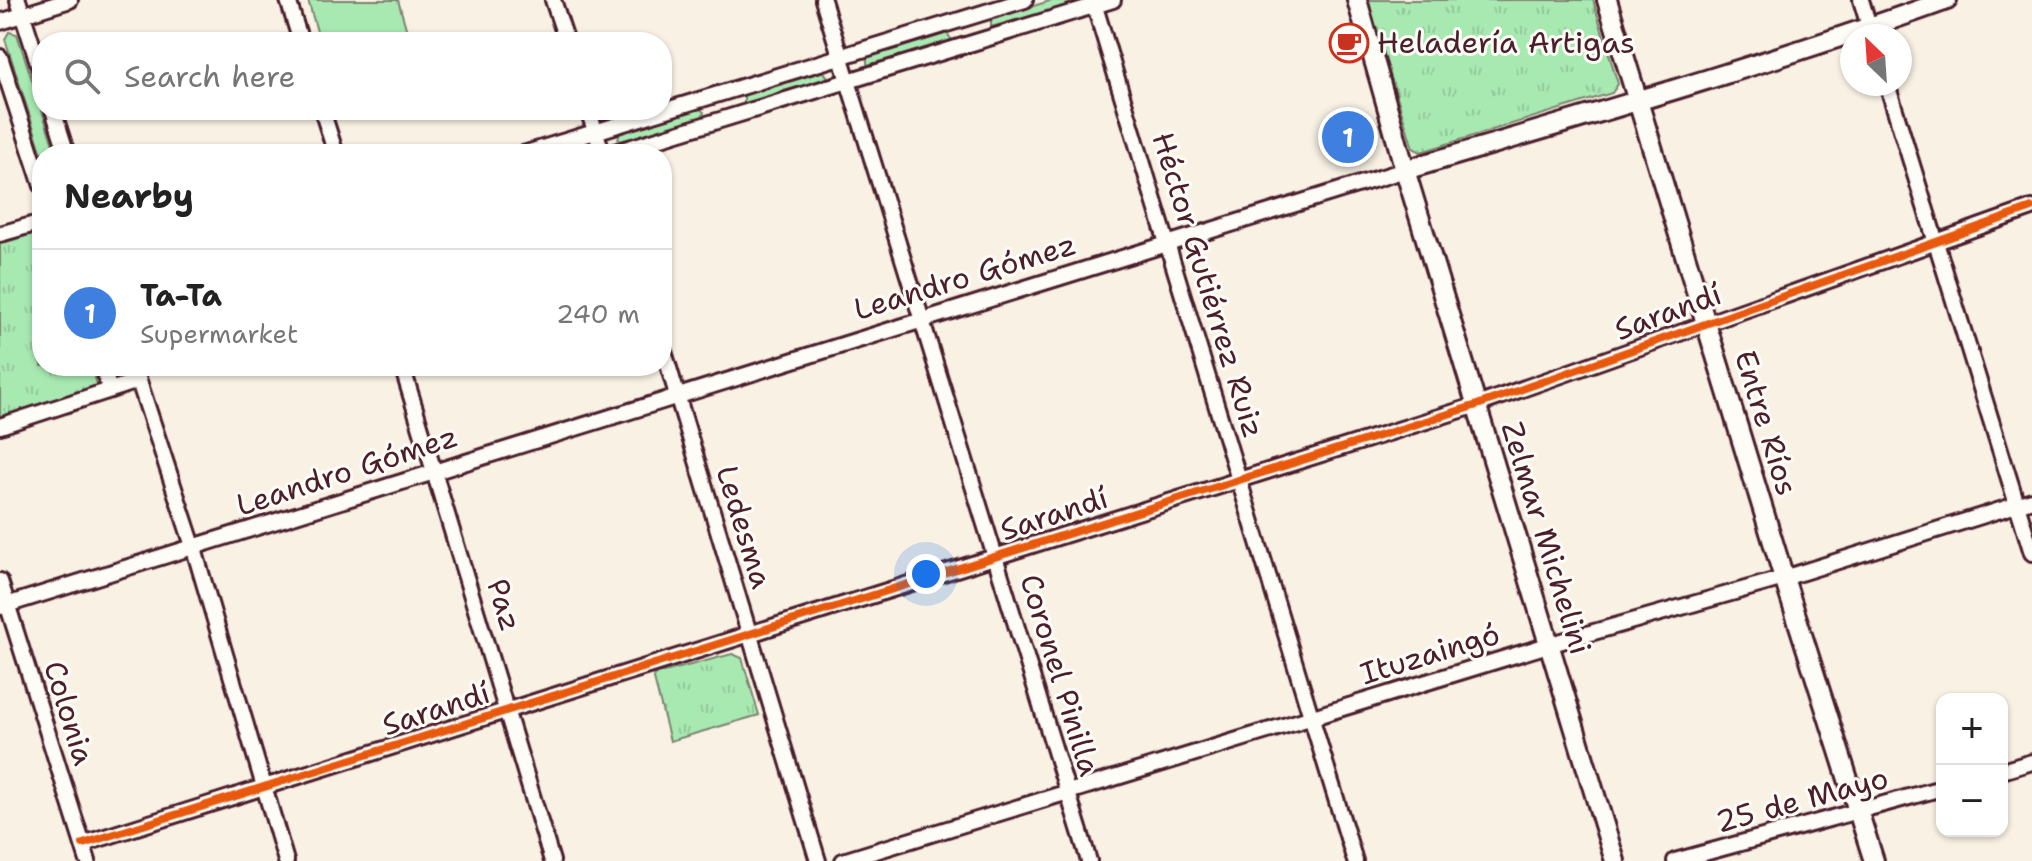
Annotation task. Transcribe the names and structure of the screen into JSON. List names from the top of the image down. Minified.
{"streets":{"street":["Leandro Gómez","Héctor Gutiérrez Ruiz","Sarandí","Entre Ríos","Ledesma","Zelmar Michelini","Paz","Ituzaingó","Coronel Pinilla","Colonia","25 de Mayo"]},"crossings":[["Leandro Gómez","Héctor Gutiérrez Ruiz"],["Leandro Gómez","Entre Ríos"],["Leandro Gómez","Ledesma"],["Leandro Gómez","Zelmar Michelini"],["Leandro Gómez","Paz"],["Leandro Gómez","Coronel Pinilla"],["Leandro Gómez","Colonia"],["Héctor Gutiérrez Ruiz","Sarandí"],["Héctor Gutiérrez Ruiz","Ituzaingó"],["Sarandí","Entre Ríos"],["Sarandí","Ledesma"],["Sarandí","Zelmar Michelini"],["Sarandí","Paz"],["Sarandí","Coronel Pinilla"],["Sarandí","Colonia"],["Entre Ríos","Ituzaingó"],["Entre Ríos","25 de Mayo"],["Zelmar Michelini","Ituzaingó"],["Ituzaingó","Coronel Pinilla"]],"places":{"cafe":["Heladería Artigas"]},"north":"top left","page":{"search":"Search here","pins":"1","heading":"Nearby","list":[{"mark":"1","name":"Ta-Ta","note":"Supermarket","value":"240 m"}],"map_buttons":["+","−"]}}
